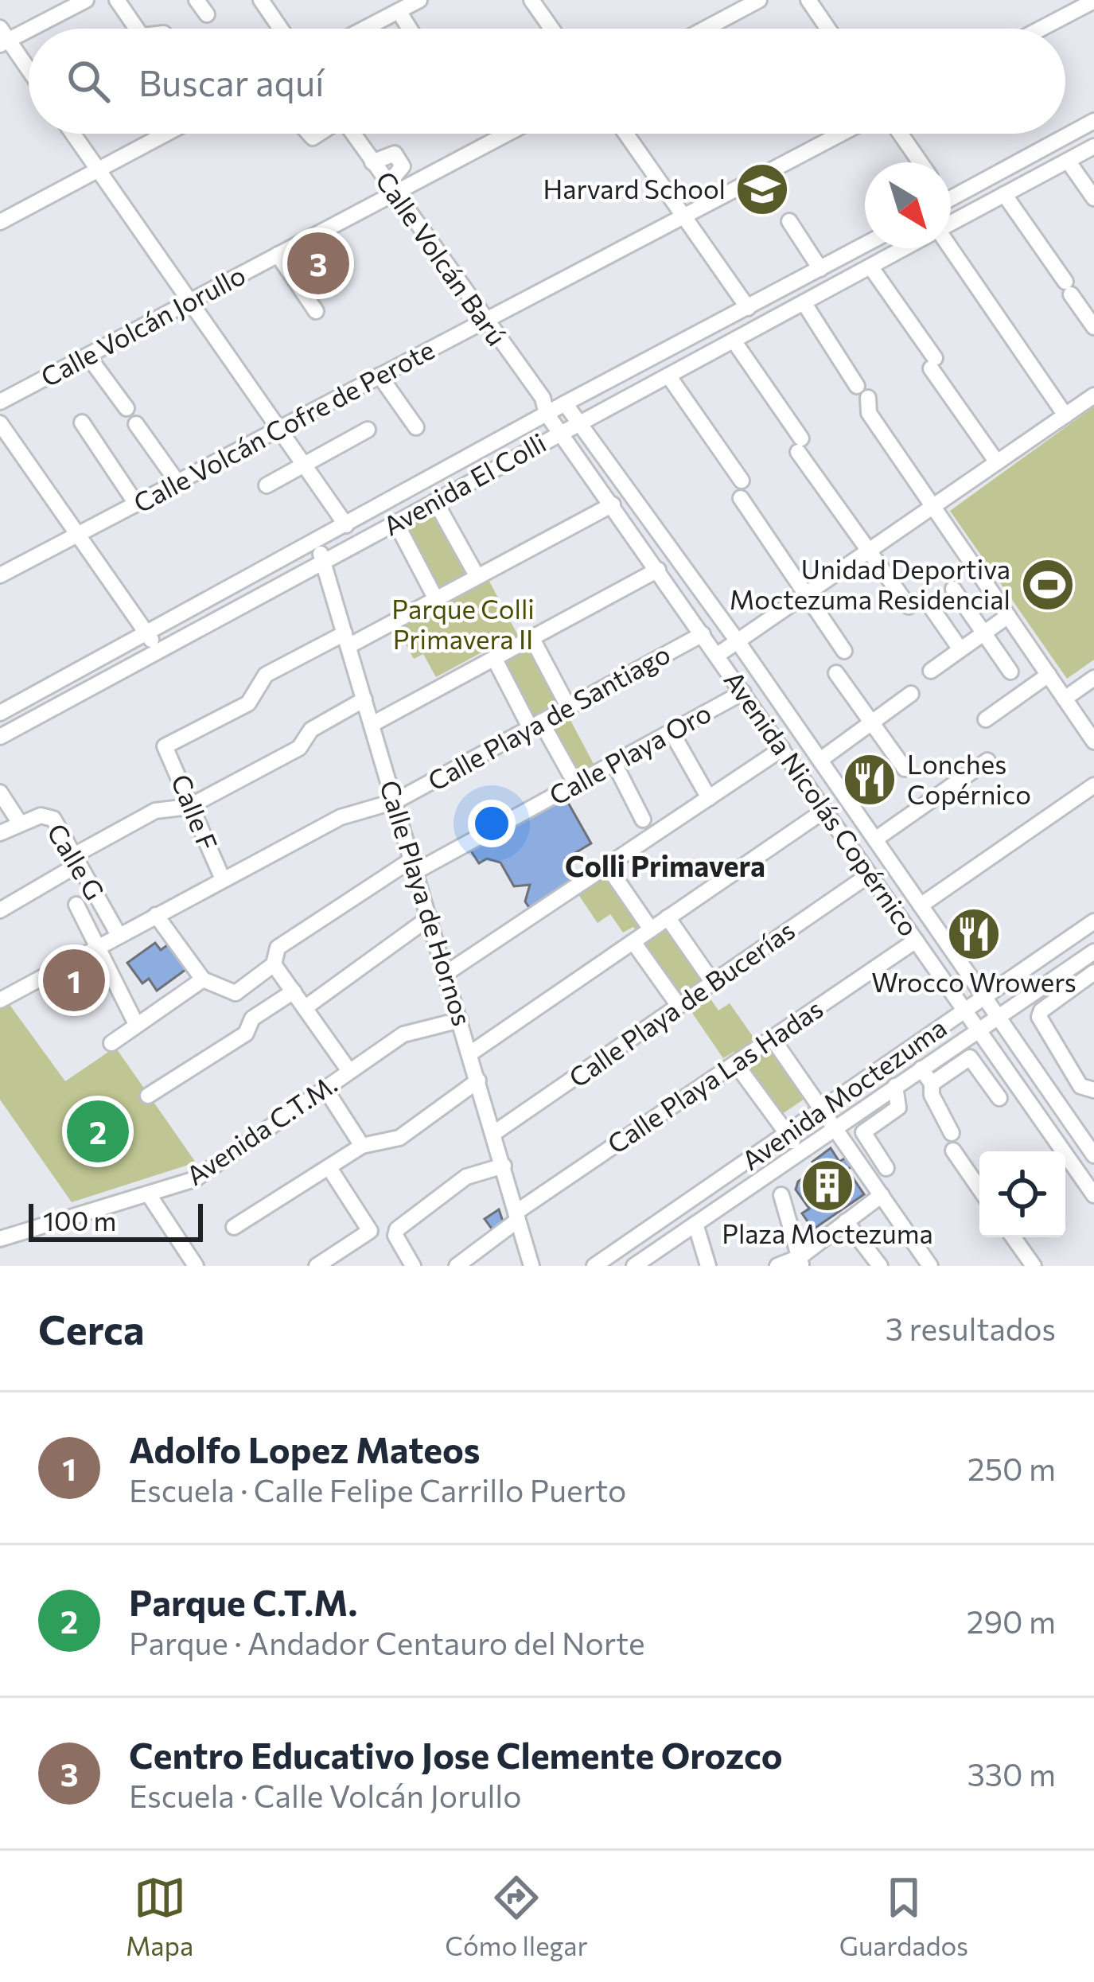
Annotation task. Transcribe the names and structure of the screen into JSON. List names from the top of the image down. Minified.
{"streets":{"street":["Calle Volcán Barú","Calle Volcán Jorullo","Calle Volcán Cofre de Perote","Avenida El Colli","Calle Playa de Santiago","Calle Playa Oro","Avenida Nicolás Copérnico","Calle F","Calle G","Calle Playa de Hornos","Calle Playa de Bucerías","Calle Playa Las Hadas","Avenida Moctezuma","Avenida C.T.M."]},"crossings":[["Calle Volcán Barú","Calle Volcán Jorullo"],["Calle Volcán Barú","Calle Volcán Cofre de Perote"],["Calle Volcán Barú","Avenida El Colli"],["Calle Volcán Barú","Avenida Nicolás Copérnico"],["Avenida El Colli","Avenida Nicolás Copérnico"],["Avenida El Colli","Calle Playa de Hornos"],["Calle Playa de Santiago","Avenida Nicolás Copérnico"],["Calle Playa de Santiago","Calle F"],["Calle Playa de Santiago","Calle G"],["Calle Playa de Santiago","Calle Playa de Hornos"],["Calle Playa Oro","Avenida Nicolás Copérnico"],["Calle Playa Oro","Calle Playa de Hornos"],["Avenida Nicolás Copérnico","Calle Playa de Bucerías"],["Avenida Nicolás Copérnico","Calle Playa Las Hadas"],["Avenida Nicolás Copérnico","Avenida Moctezuma"],["Calle F","Calle Playa de Hornos"],["Calle Playa de Hornos","Calle Playa de Bucerías"],["Calle Playa de Hornos","Calle Playa Las Hadas"],["Calle Playa de Hornos","Avenida C.T.M."]],"districts":["Colli Primavera"],"parks":["Parque Colli Primavera II"],"places":{"school or university":["Harvard School"],"sports":["Unidad Deportiva Moctezuma Residencial"],"restaurant":["Lonches Copérnico","Wrocco Wrowers"],"building":["Plaza Moctezuma"]},"scale_bar":"100 m","north":"bottom right","page":{"search":"Buscar aquí","pins":["3","1","2"],"scale":"100 m","heading":["Cerca","3 resultados"],"list":[{"mark":"1","name":"Adolfo Lopez Mateos","note":"Escuela · Calle Felipe Carrillo Puerto","value":"250 m"},{"mark":"2","name":"Parque C.T.M.","note":"Parque · Andador Centauro del Norte","value":"290 m"},{"mark":"3","name":"Centro Educativo Jose Clemente Orozco","note":"Escuela · Calle Volcán Jorullo","value":"330 m"}],"nav":["Mapa","Cómo llegar","Guardados"]}}
